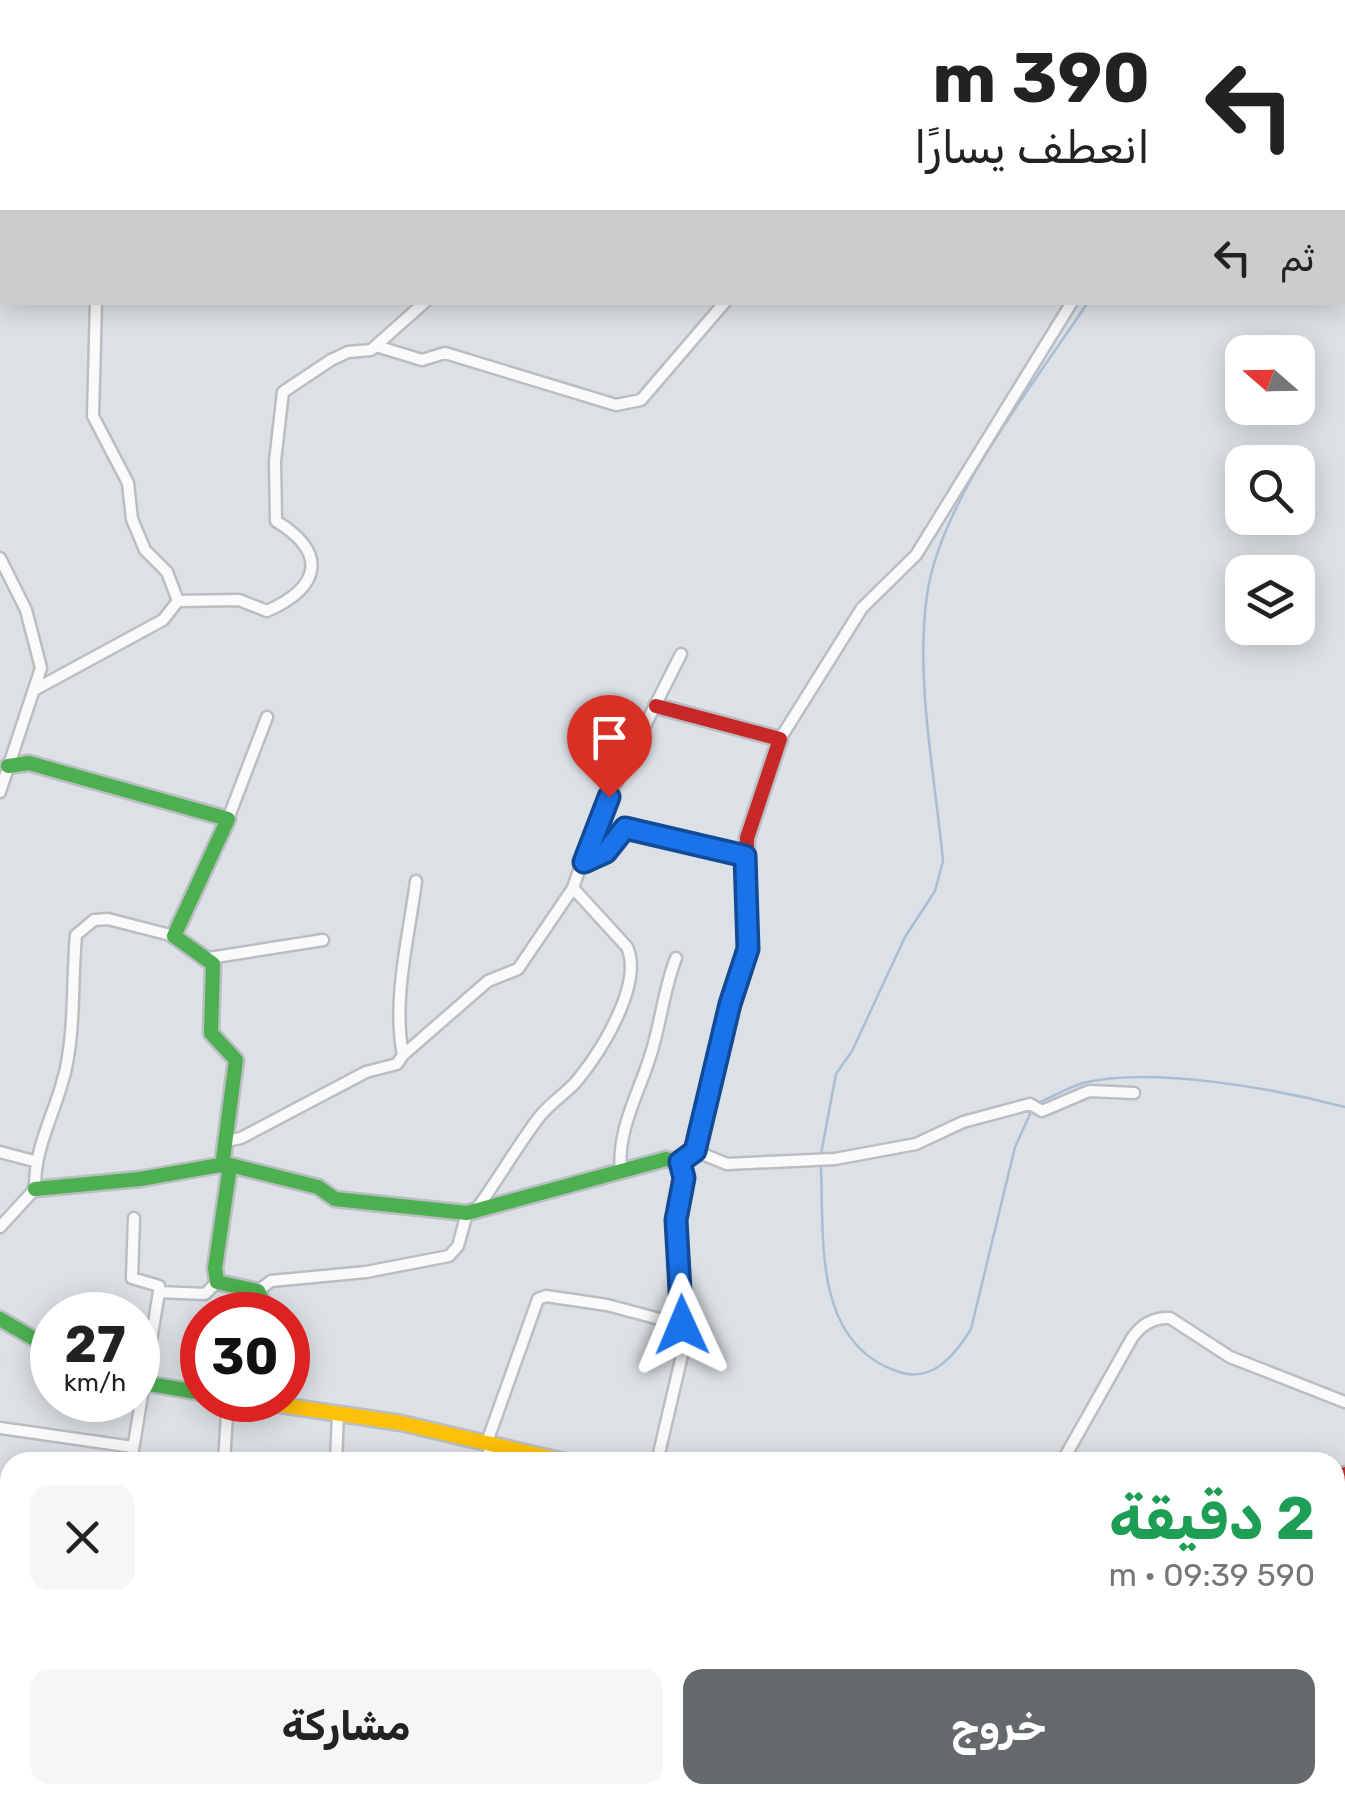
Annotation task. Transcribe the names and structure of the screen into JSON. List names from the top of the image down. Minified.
{"north":"left","page":{"turn":["390 m","انعطف يسارًا"],"then":"ثم","speed":"27 km/h","limit":"30","heading":["2 دقيقة","590 m · 09:39"],"buttons":["خروج","مشاركة"]}}
